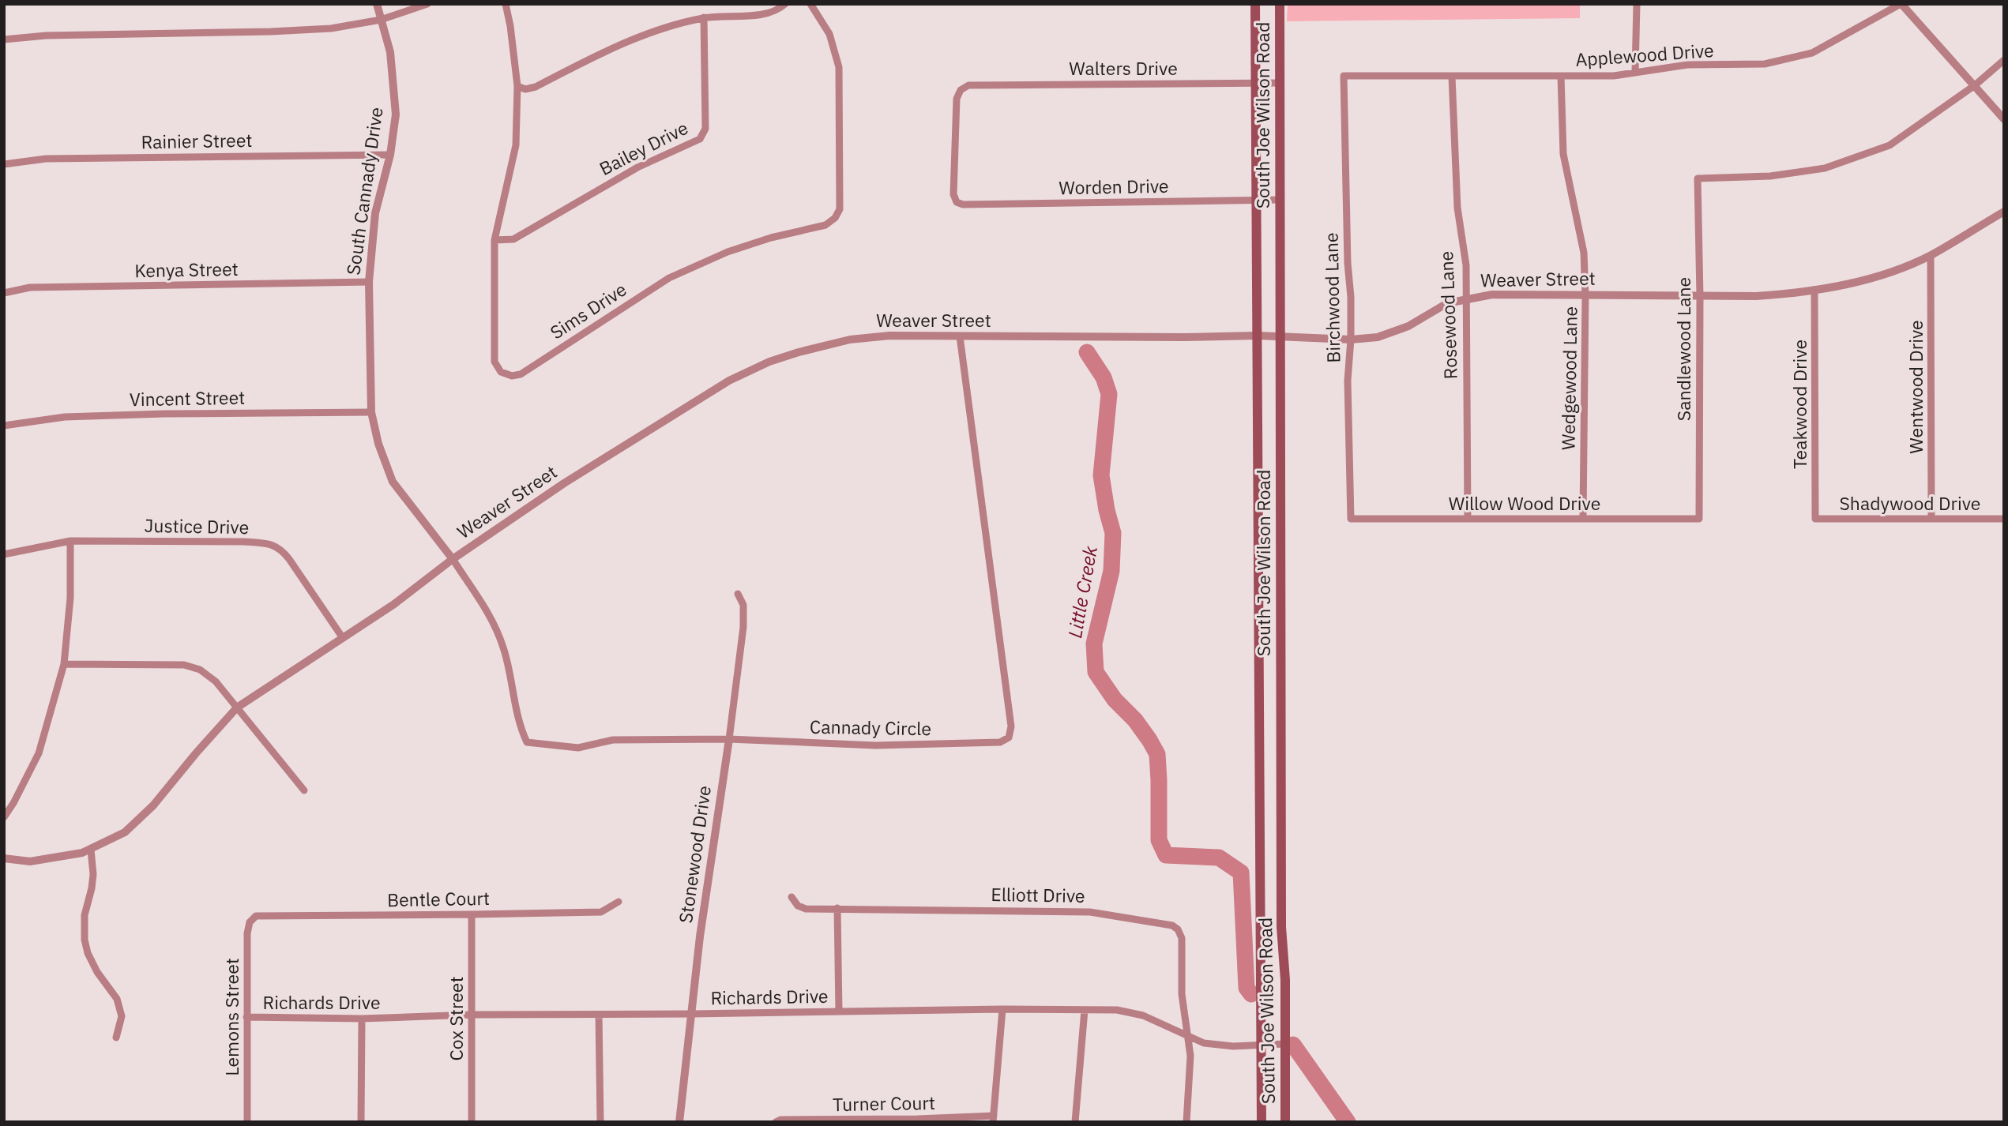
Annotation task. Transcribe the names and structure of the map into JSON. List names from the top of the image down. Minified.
{"streets":{"main road":["South Joe Wilson Road"],"street":["Applewood Drive","Walters Drive","Rainier Street","Bailey Drive","Worden Drive","South Cannady Drive","Kenya Street","Weaver Street","Birchwood Lane","Sims Drive","Rosewood Lane","Sandlewood Lane","Wedgewood Lane","Wentwood Drive","Vincent Street","Teakwood Drive","Willow Wood Drive","Shadywood Drive","Justice Drive","Cannady Circle","Stonewood Drive","Elliott Drive","Bentle Court","Richards Drive","Lemons Street","Cox Street","Turner Court"]},"crossings":[["Applewood Drive","Birchwood Lane"],["Applewood Drive","Rosewood Lane"],["Applewood Drive","Wedgewood Lane"],["Walters Drive","South Joe Wilson Road"],["Walters Drive","Worden Drive"],["South Joe Wilson Road","Worden Drive"],["South Joe Wilson Road","Weaver Street"],["South Joe Wilson Road","Richards Drive"],["Rainier Street","South Cannady Drive"],["Bailey Drive","Sims Drive"],["South Cannady Drive","Kenya Street"],["South Cannady Drive","Weaver Street"],["South Cannady Drive","Vincent Street"],["South Cannady Drive","Cannady Circle"],["Weaver Street","Birchwood Lane"],["Weaver Street","Rosewood Lane"],["Weaver Street","Sandlewood Lane"],["Weaver Street","Wedgewood Lane"],["Weaver Street","Wentwood Drive"],["Weaver Street","Teakwood Drive"],["Weaver Street","Justice Drive"],["Weaver Street","Cannady Circle"],["Birchwood Lane","Willow Wood Drive"],["Rosewood Lane","Willow Wood Drive"],["Sandlewood Lane","Willow Wood Drive"],["Wedgewood Lane","Willow Wood Drive"],["Wentwood Drive","Shadywood Drive"],["Teakwood Drive","Shadywood Drive"],["Cannady Circle","Stonewood Drive"],["Stonewood Drive","Richards Drive"],["Elliott Drive","Richards Drive"],["Bentle Court","Lemons Street"],["Bentle Court","Cox Street"],["Richards Drive","Lemons Street"],["Richards Drive","Cox Street"]],"water":["Little Creek"]}
